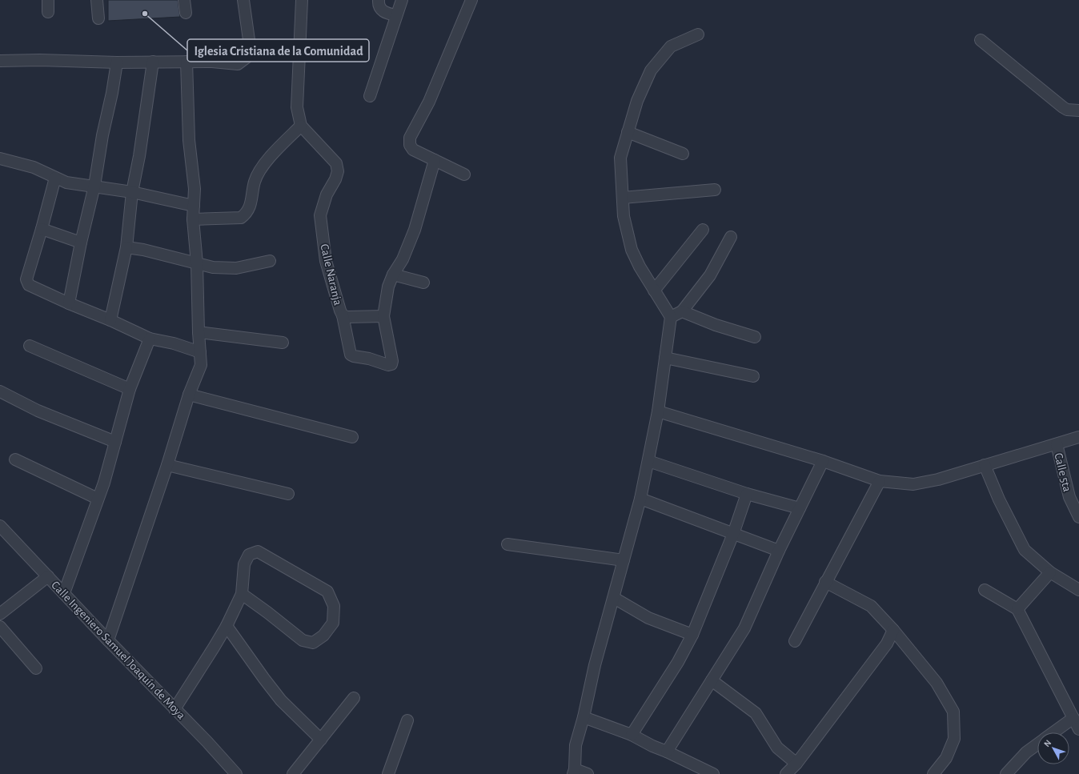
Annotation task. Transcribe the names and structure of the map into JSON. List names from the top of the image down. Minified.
{"streets":{"street":["Calle Naranja","Calle 5ta","Calle Ingeniero Samuel Joaquín de Moya"]},"places":["Iglesia Cristiana de la Comunidad"],"north":"top left"}
